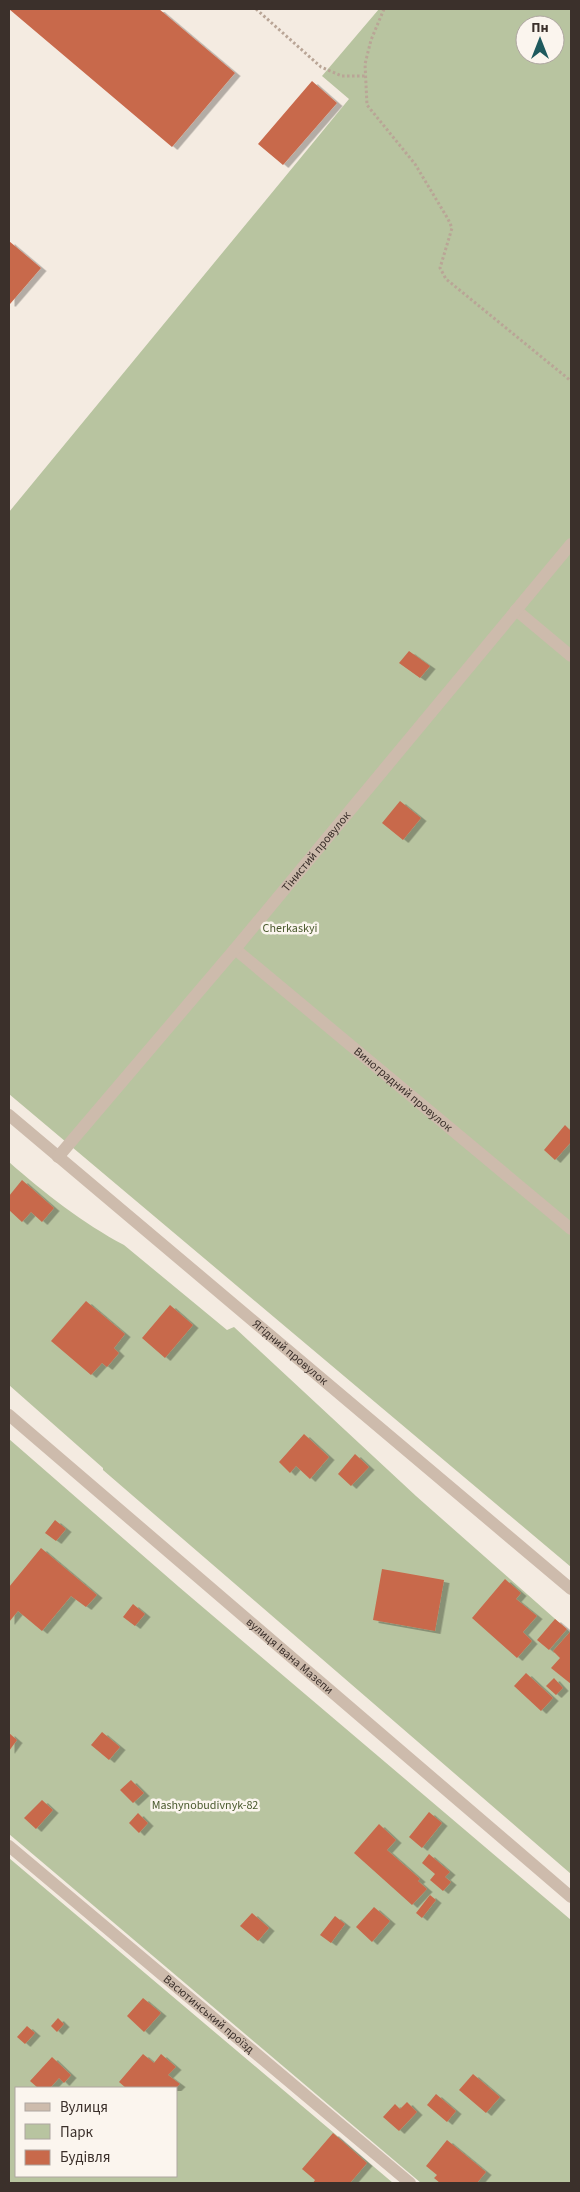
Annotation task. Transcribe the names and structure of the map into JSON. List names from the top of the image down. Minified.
{"streets":{"street":["Тінистий провулок","Виноградний провулок","Ягідний провулок","вулиця Івана Мазепи","Васютинський проїзд"]},"crossings":[["Тінистий провулок","Виноградний провулок"],["Тінистий провулок","Ягідний провулок"]],"parks":["Cherkaskyi","Mashynobudivnyk-82"],"legend":["Вулиця","Парк","Будівля"],"north":"top"}
